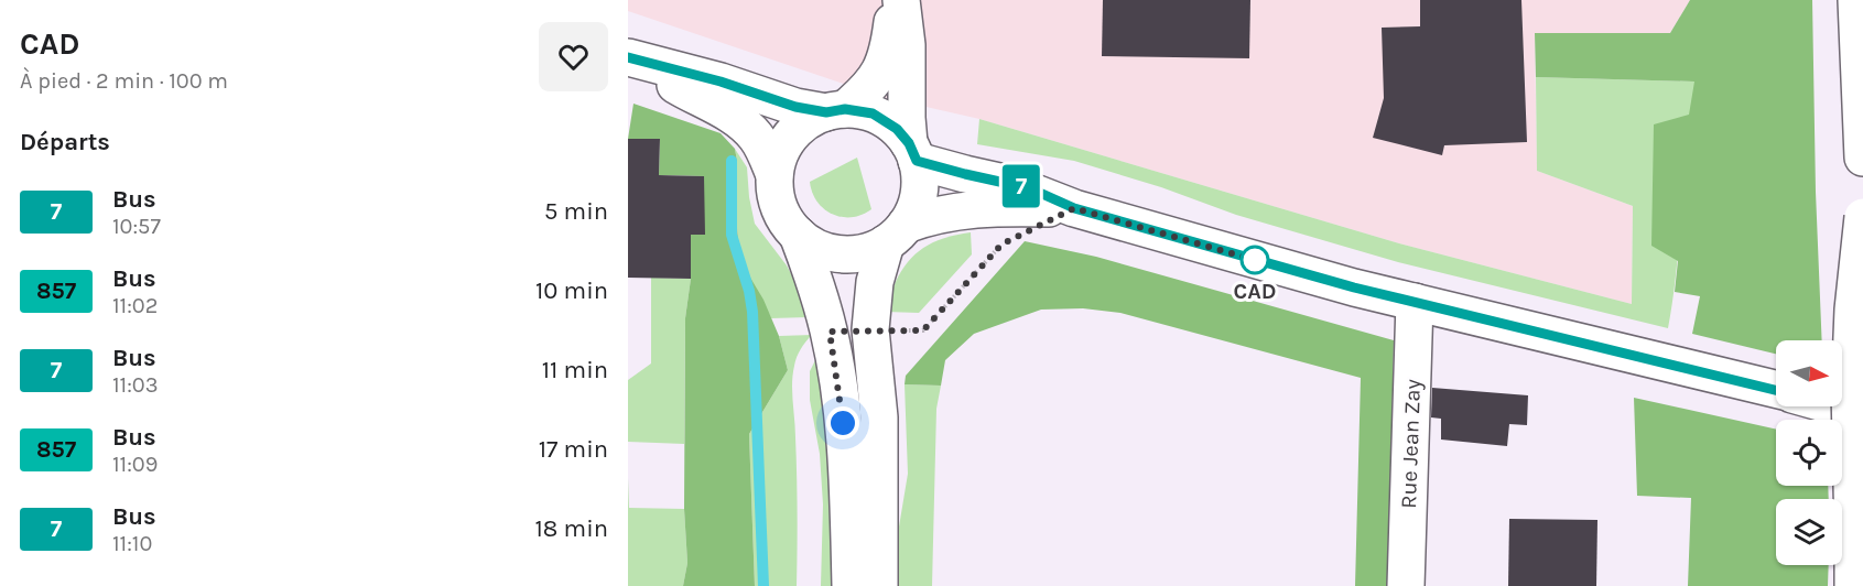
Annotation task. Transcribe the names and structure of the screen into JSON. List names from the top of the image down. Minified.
{"streets":{"main road":["Rue Jean Zay"]},"places":["CAD"],"lines":["bus line 7"],"north":"right","page":{"heading":[["CAD","À pied · 2 min · 100 m"],"Départs"],"on_map":"7","list":[{"mark":"7","name":"Bus","note":"10:57","value":"5 min"},{"mark":"857","name":"Bus","note":"11:02","value":"10 min"},{"mark":"7","name":"Bus","note":"11:03","value":"11 min"},{"mark":"857","name":"Bus","note":"11:09","value":"17 min"},{"mark":"7","name":"Bus","note":"11:10","value":"18 min"}]}}
